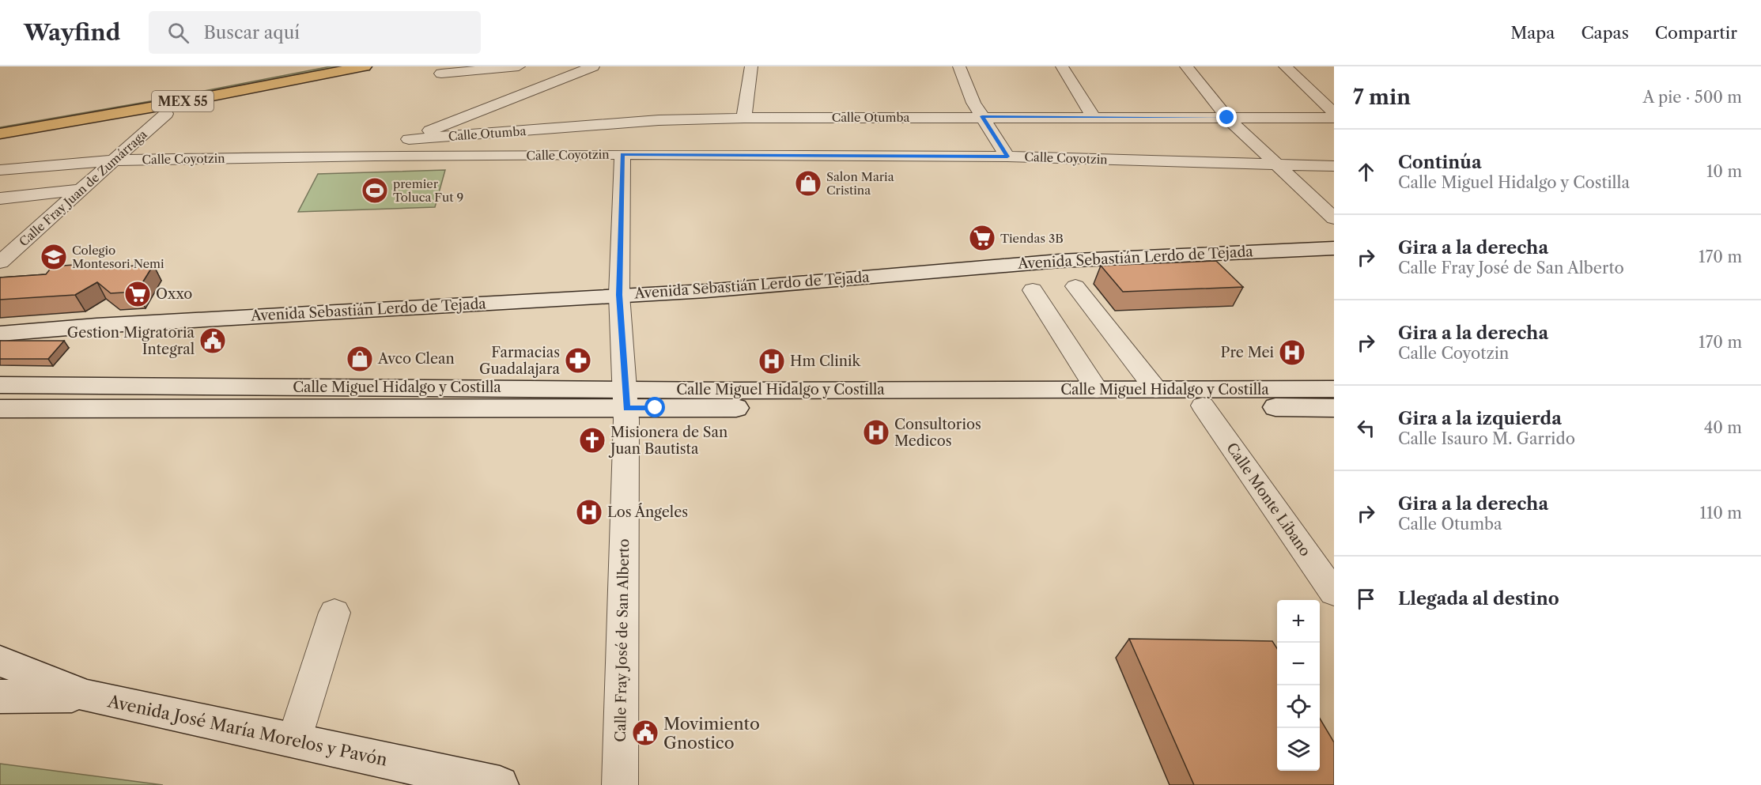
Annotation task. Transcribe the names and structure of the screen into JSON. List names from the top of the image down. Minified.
{"streets":{"highway":["MEX 55"],"main road":["Avenida Sebastián Lerdo de Tejada","Calle Miguel Hidalgo y Costilla","Avenida José María Morelos y Pavón"],"street":["Calle Otumba","Calle Coyotzin","Calle Fray Juan de Zumárraga","Calle Monte Líbano","Calle Fray José de San Alberto"]},"crossings":[["Calle Coyotzin","Calle Fray Juan de Zumárraga"],["Calle Coyotzin","Calle Fray José de San Alberto"],["Avenida Sebastián Lerdo de Tejada","Calle Fray José de San Alberto"],["Calle Miguel Hidalgo y Costilla","Calle Monte Líbano"],["Calle Miguel Hidalgo y Costilla","Calle Fray José de San Alberto"]],"places":{"shop":["Salon Maria Cristina","Avco Clean"],"sports":["premier Toluca Fut 9"],"supermarket":["Tiendas 3B","Oxxo"],"school or university":["Colegio Montesori Nemi"],"public building":["Gestion Migratoria Integral","Movimiento Gnostico"],"hospital":["Pre Mei","Hm Clinik","Consultorios Medicos","Los Ángeles"],"pharmacy":["Farmacias Guadalajara"],"church":["Misionera de San Juan Bautista"]},"page":{"header":"Wayfind","search":"Buscar aquí","nav":["Mapa","Capas","Compartir"],"heading":["7 min","A pie · 500 m"],"list":[["Continúa","Calle Miguel Hidalgo y Costilla","10 m"],["Gira a la derecha","Calle Fray José de San Alberto","170 m"],["Gira a la derecha","Calle Coyotzin","170 m"],["Gira a la izquierda","Calle Isauro M. Garrido","40 m"],["Gira a la derecha","Calle Otumba","110 m"],"Llegada al destino"],"map_buttons":["+","−"]}}
